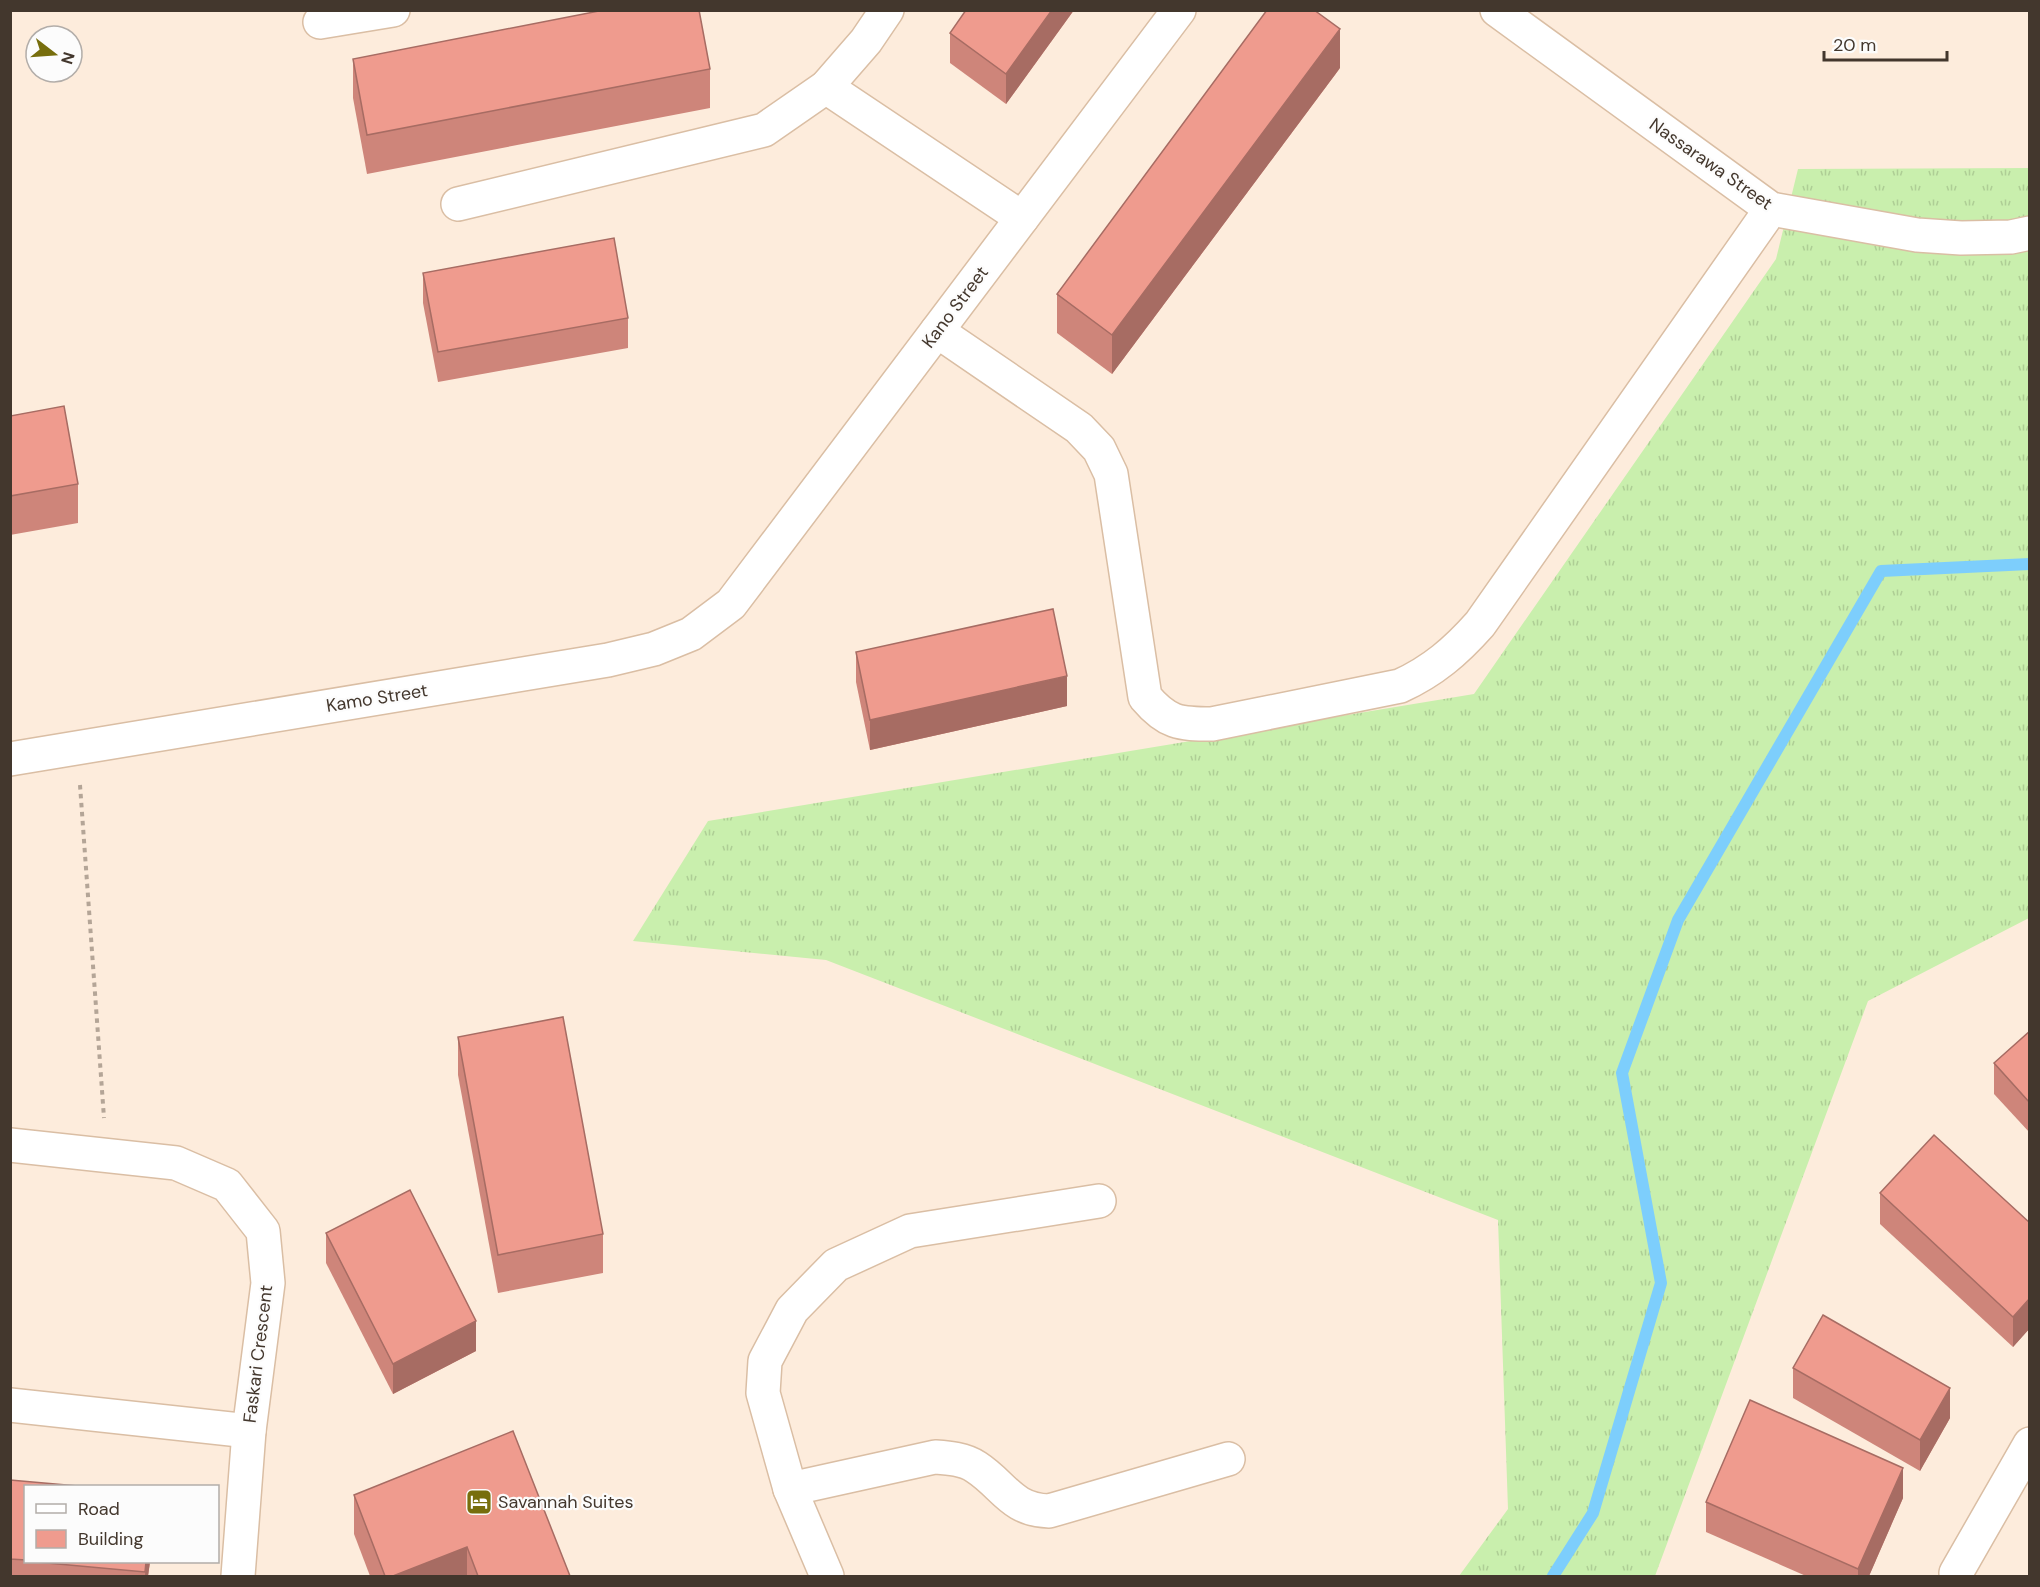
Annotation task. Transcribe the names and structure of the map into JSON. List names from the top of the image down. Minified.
{"streets":{"street":["Nassarawa Street","Kano Street","Kamo Street","Faskari Crescent"]},"crossings":[["Kano Street","Kamo Street"]],"places":{"hotel":["Savannah Suites"]},"legend":["Road","Building"],"scale_bar":"20 m","north":"right"}
